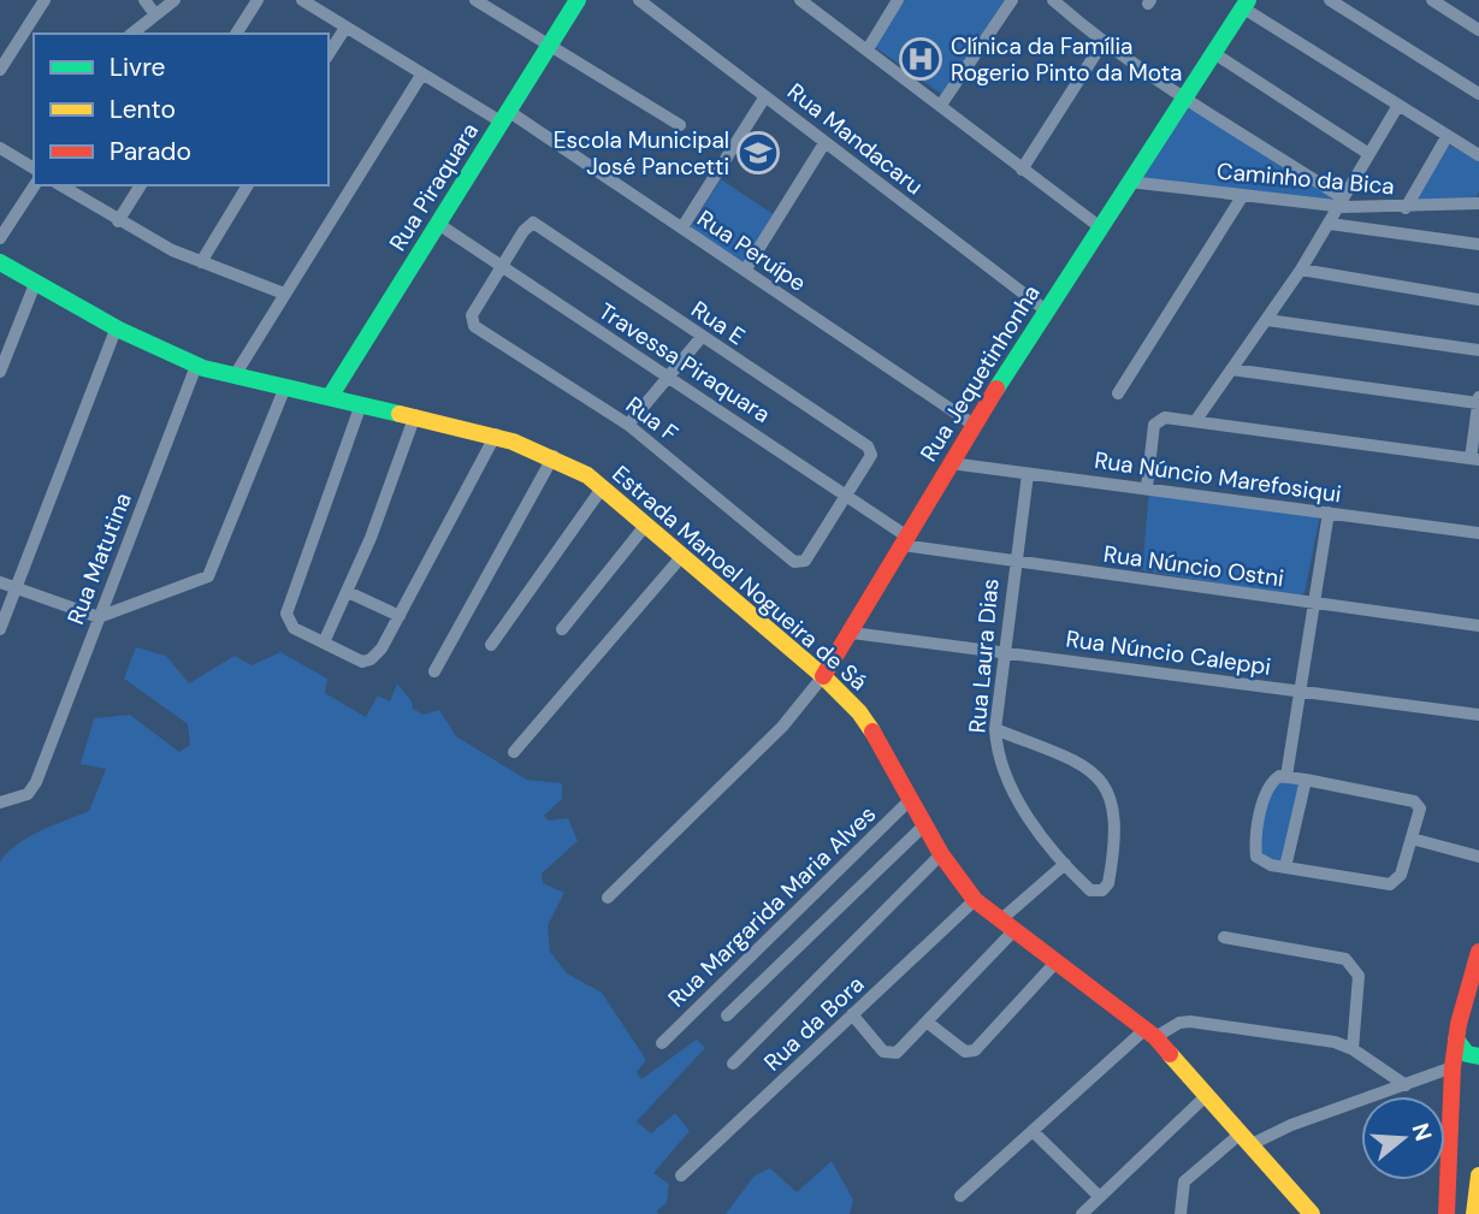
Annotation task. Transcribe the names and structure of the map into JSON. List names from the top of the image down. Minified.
{"streets":{"main road":["Rua Piraquara","Rua Jequetinhonha","Estrada Manoel Nogueira de Sá"],"street":["Rua Mandacaru","Caminho da Bica","Rua Peruípe","Rua E","Travessa Piraquara","Rua F","Rua Núncio Marefosiqui","Rua Matutina","Rua Núncio Ostni","Rua Núncio Caleppi","Rua Laura Dias","Rua Margarida Maria Alves","Rua da Bora"]},"crossings":[["Rua Mandacaru","Rua Jequetinhonha"],["Caminho da Bica","Rua Jequetinhonha"],["Rua Piraquara","Rua Peruípe"],["Rua Piraquara","Travessa Piraquara"],["Rua Piraquara","Estrada Manoel Nogueira de Sá"],["Rua Peruípe","Rua Jequetinhonha"],["Rua E","Travessa Piraquara"],["Rua E","Rua F"],["Travessa Piraquara","Rua Jequetinhonha"],["Travessa Piraquara","Rua F"],["Travessa Piraquara","Rua Núncio Ostni"],["Rua Jequetinhonha","Rua Núncio Marefosiqui"],["Rua Jequetinhonha","Rua Núncio Ostni"],["Rua Jequetinhonha","Estrada Manoel Nogueira de Sá"],["Rua Jequetinhonha","Rua Núncio Caleppi"],["Rua Núncio Marefosiqui","Rua Laura Dias"],["Rua Matutina","Estrada Manoel Nogueira de Sá"],["Rua Núncio Ostni","Rua Laura Dias"],["Estrada Manoel Nogueira de Sá","Rua Margarida Maria Alves"],["Estrada Manoel Nogueira de Sá","Rua da Bora"],["Rua Núncio Caleppi","Rua Laura Dias"]],"places":{"hospital":["Clínica da Família Rogerio Pinto da Mota"],"school or university":["Escola Municipal José Pancetti"]},"legend":["Livre","Lento","Parado"],"north":"right"}
